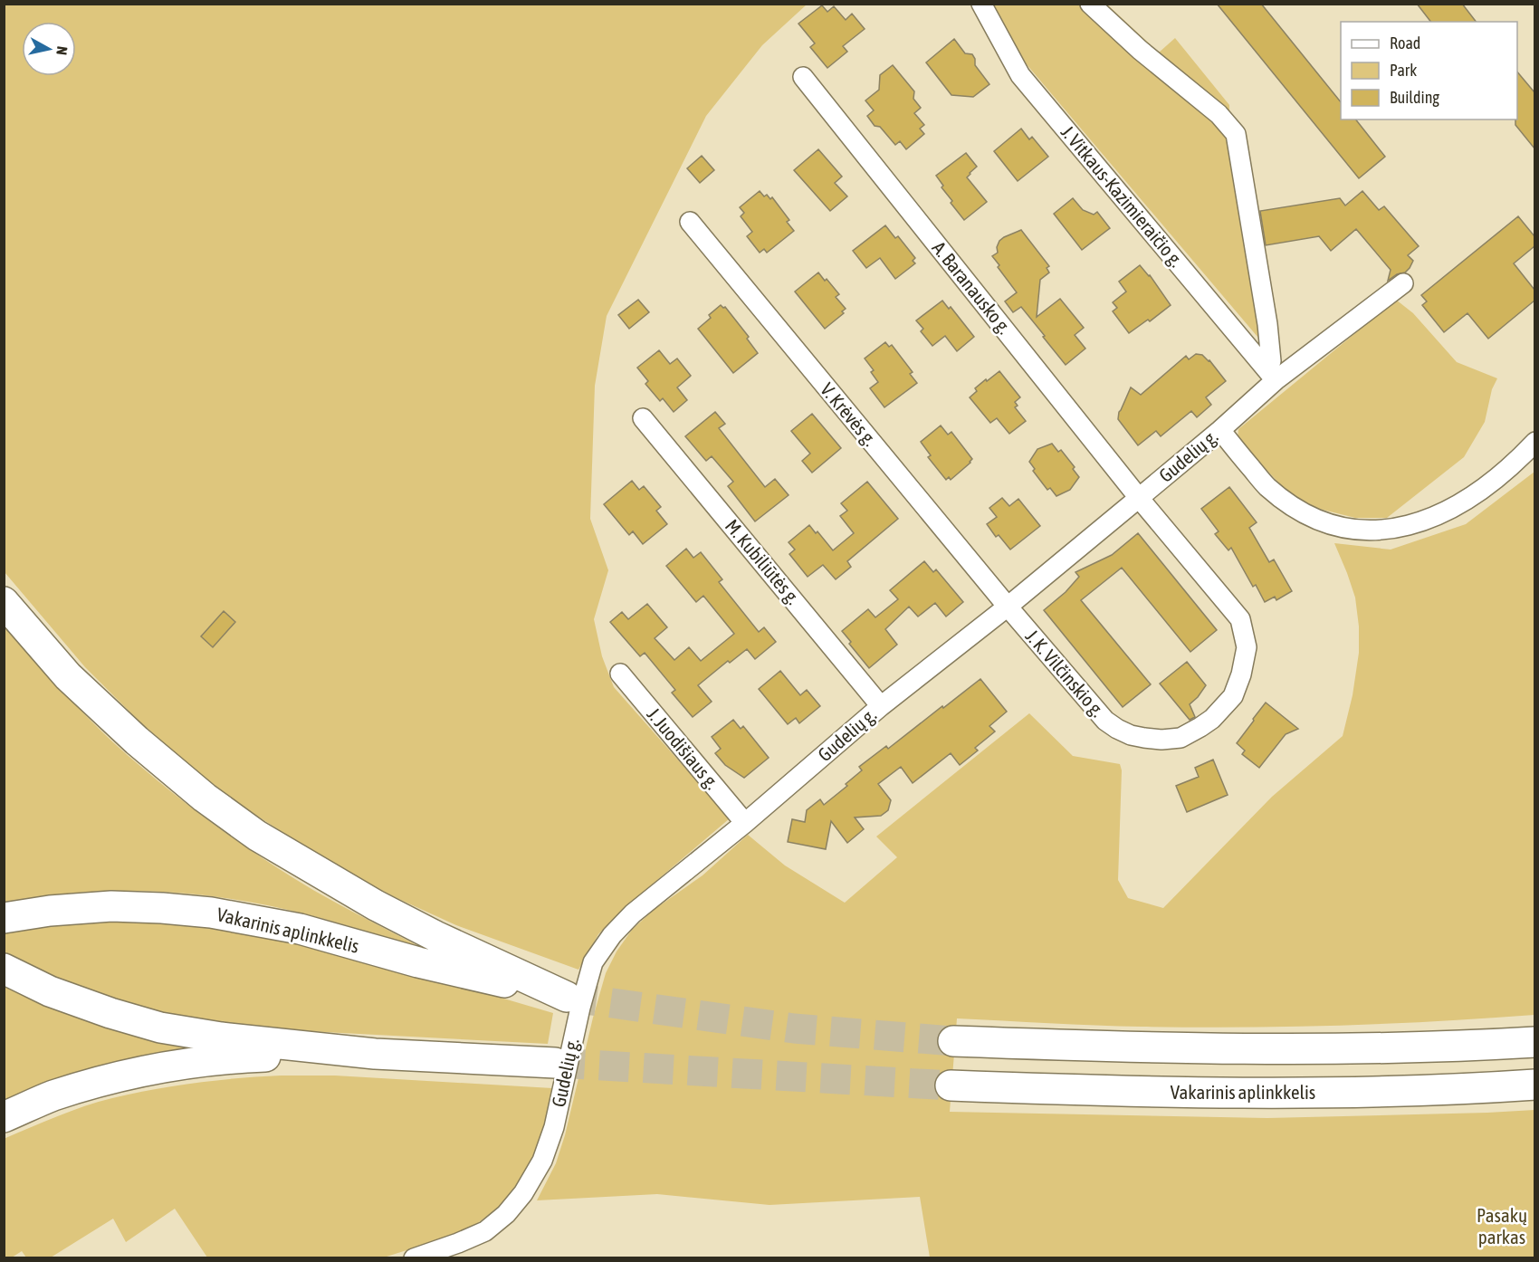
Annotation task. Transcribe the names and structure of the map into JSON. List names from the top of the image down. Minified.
{"streets":{"highway":["Vakarinis aplinkkelis"],"street":["J. Vitkaus-Kazimieraičio g.","A. Baranausko g.","V. Krėvės g.","Gudelių g.","M. Kubiliūtės g.","J. K. Vilčinskio g.","J. Juodišiaus g."]},"crossings":[["J. Vitkaus-Kazimieraičio g.","Gudelių g."],["A. Baranausko g.","Gudelių g."],["A. Baranausko g.","J. K. Vilčinskio g."],["V. Krėvės g.","Gudelių g."],["V. Krėvės g.","J. K. Vilčinskio g."],["Gudelių g.","M. Kubiliūtės g."],["Gudelių g.","J. K. Vilčinskio g."],["Gudelių g.","J. Juodišiaus g."]],"parks":["Pasakų parkas"],"legend":["Road","Park","Building"],"north":"right"}
